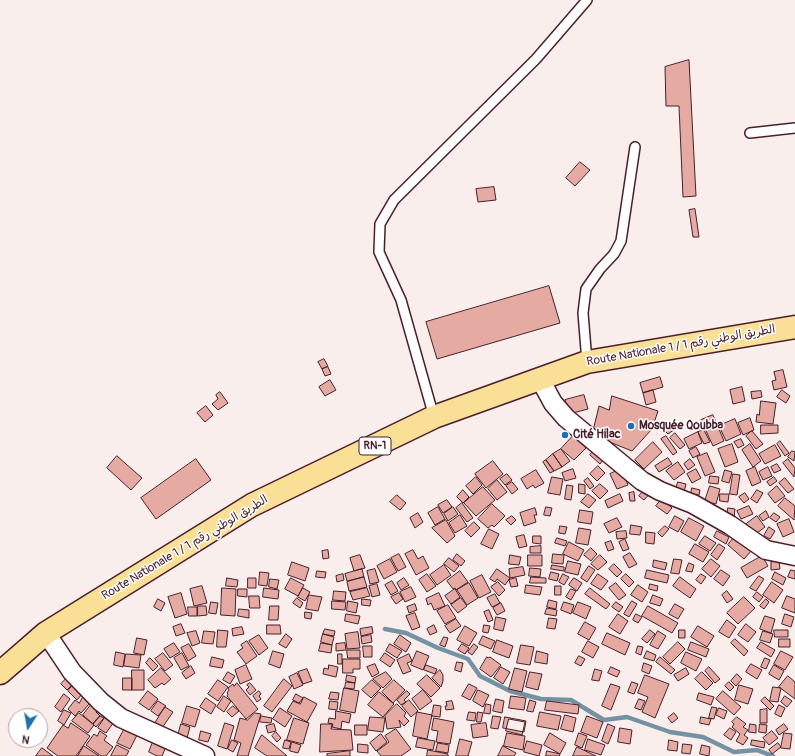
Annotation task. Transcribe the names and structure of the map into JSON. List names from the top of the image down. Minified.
{"streets":{"main road":["Route Nationale 1 / الطريق الوطني رقم 1","RN-1"]},"places":["Mosquée Qoubba","Cité Hilac"],"north":"bottom"}
